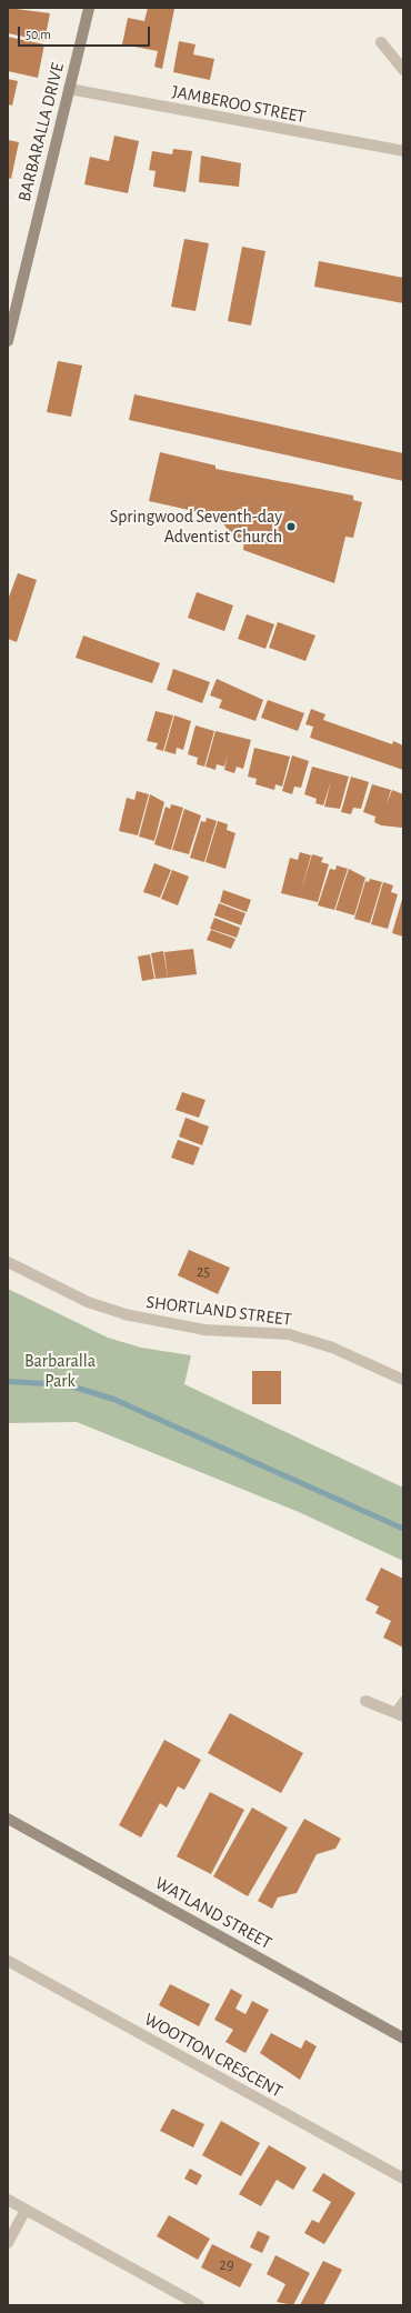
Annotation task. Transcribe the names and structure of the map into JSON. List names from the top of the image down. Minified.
{"streets":{"street":["JAMBEROO STREET","BARBARALLA DRIVE","SHORTLAND STREET","WATLAND STREET","WOOTTON CRESCENT"]},"crossings":[["JAMBEROO STREET","BARBARALLA DRIVE"]],"parks":["Barbaralla Park"],"places":["Springwood Seventh-day Adventist Church"],"house_numbers":["25","29"],"scale_bar":"50 m"}
